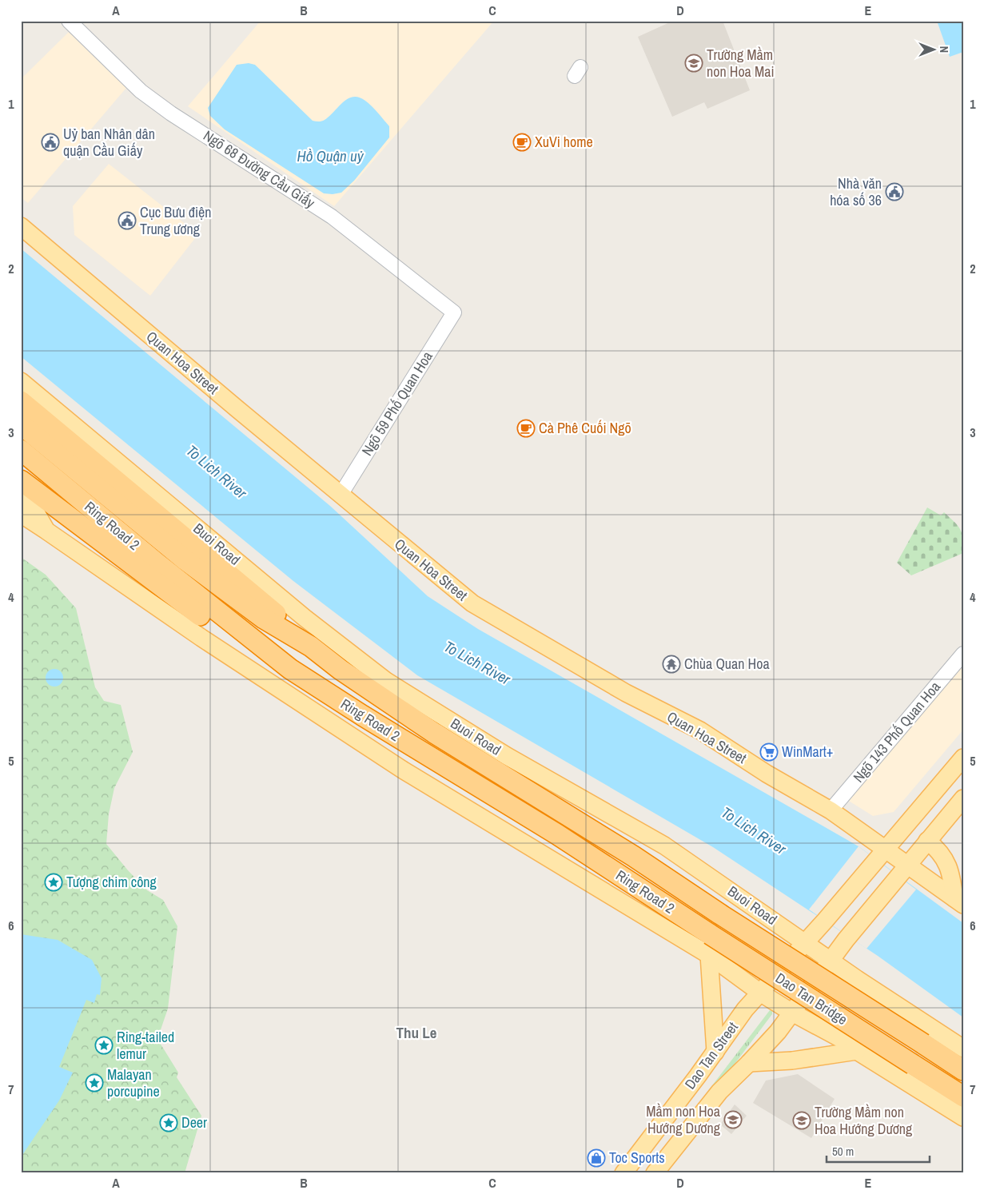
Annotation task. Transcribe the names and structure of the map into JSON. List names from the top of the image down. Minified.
{"streets":{"highway":["Ring Road 2","Dao Tan Bridge"],"main road":["Quan Hoa Street","Buoi Road","Dao Tan Street"],"street":["Ngõ 68 Đường Cầu Giấy","Ngõ 59 Phố Quan Hoa","Ngõ 143 Phố Quan Hoa"]},"crossings":[["Ngõ 68 Đường Cầu Giấy","Ngõ 59 Phố Quan Hoa"],["Quan Hoa Street","Ngõ 59 Phố Quan Hoa"],["Quan Hoa Street","Ngõ 143 Phố Quan Hoa"],["Quan Hoa Street","Dao Tan Street"],["Ring Road 2","Dao Tan Bridge"],["Buoi Road","Dao Tan Street"]],"districts":["Thu Le"],"water":["Hồ Quận uỷ","To Lich River"],"places":{"school or university":["Trường Mầm non Hoa Mai","Mầm non Hoa Hướng Dương","Trường Mầm non Hoa Hướng Dương"],"public building":["Uỷ ban Nhân dân quận Cầu Giấy","Nhà văn hóa số 36","Cục Bưu điện Trung ương"],"cafe":["XuVi home","Cà Phê Cuối Ngõ"],"temple":["Chùa Quan Hoa"],"supermarket":["WinMart+"],"place":["Tượng chim công","Ring-tailed lemur","Malayan porcupine","Deer"],"shop":["Toc Sports"]},"scale_bar":"50 m","north":"right","grid":{"columns":["A","B","C","D","E"],"rows":["1","2","3","4","5","6","7"]}}
